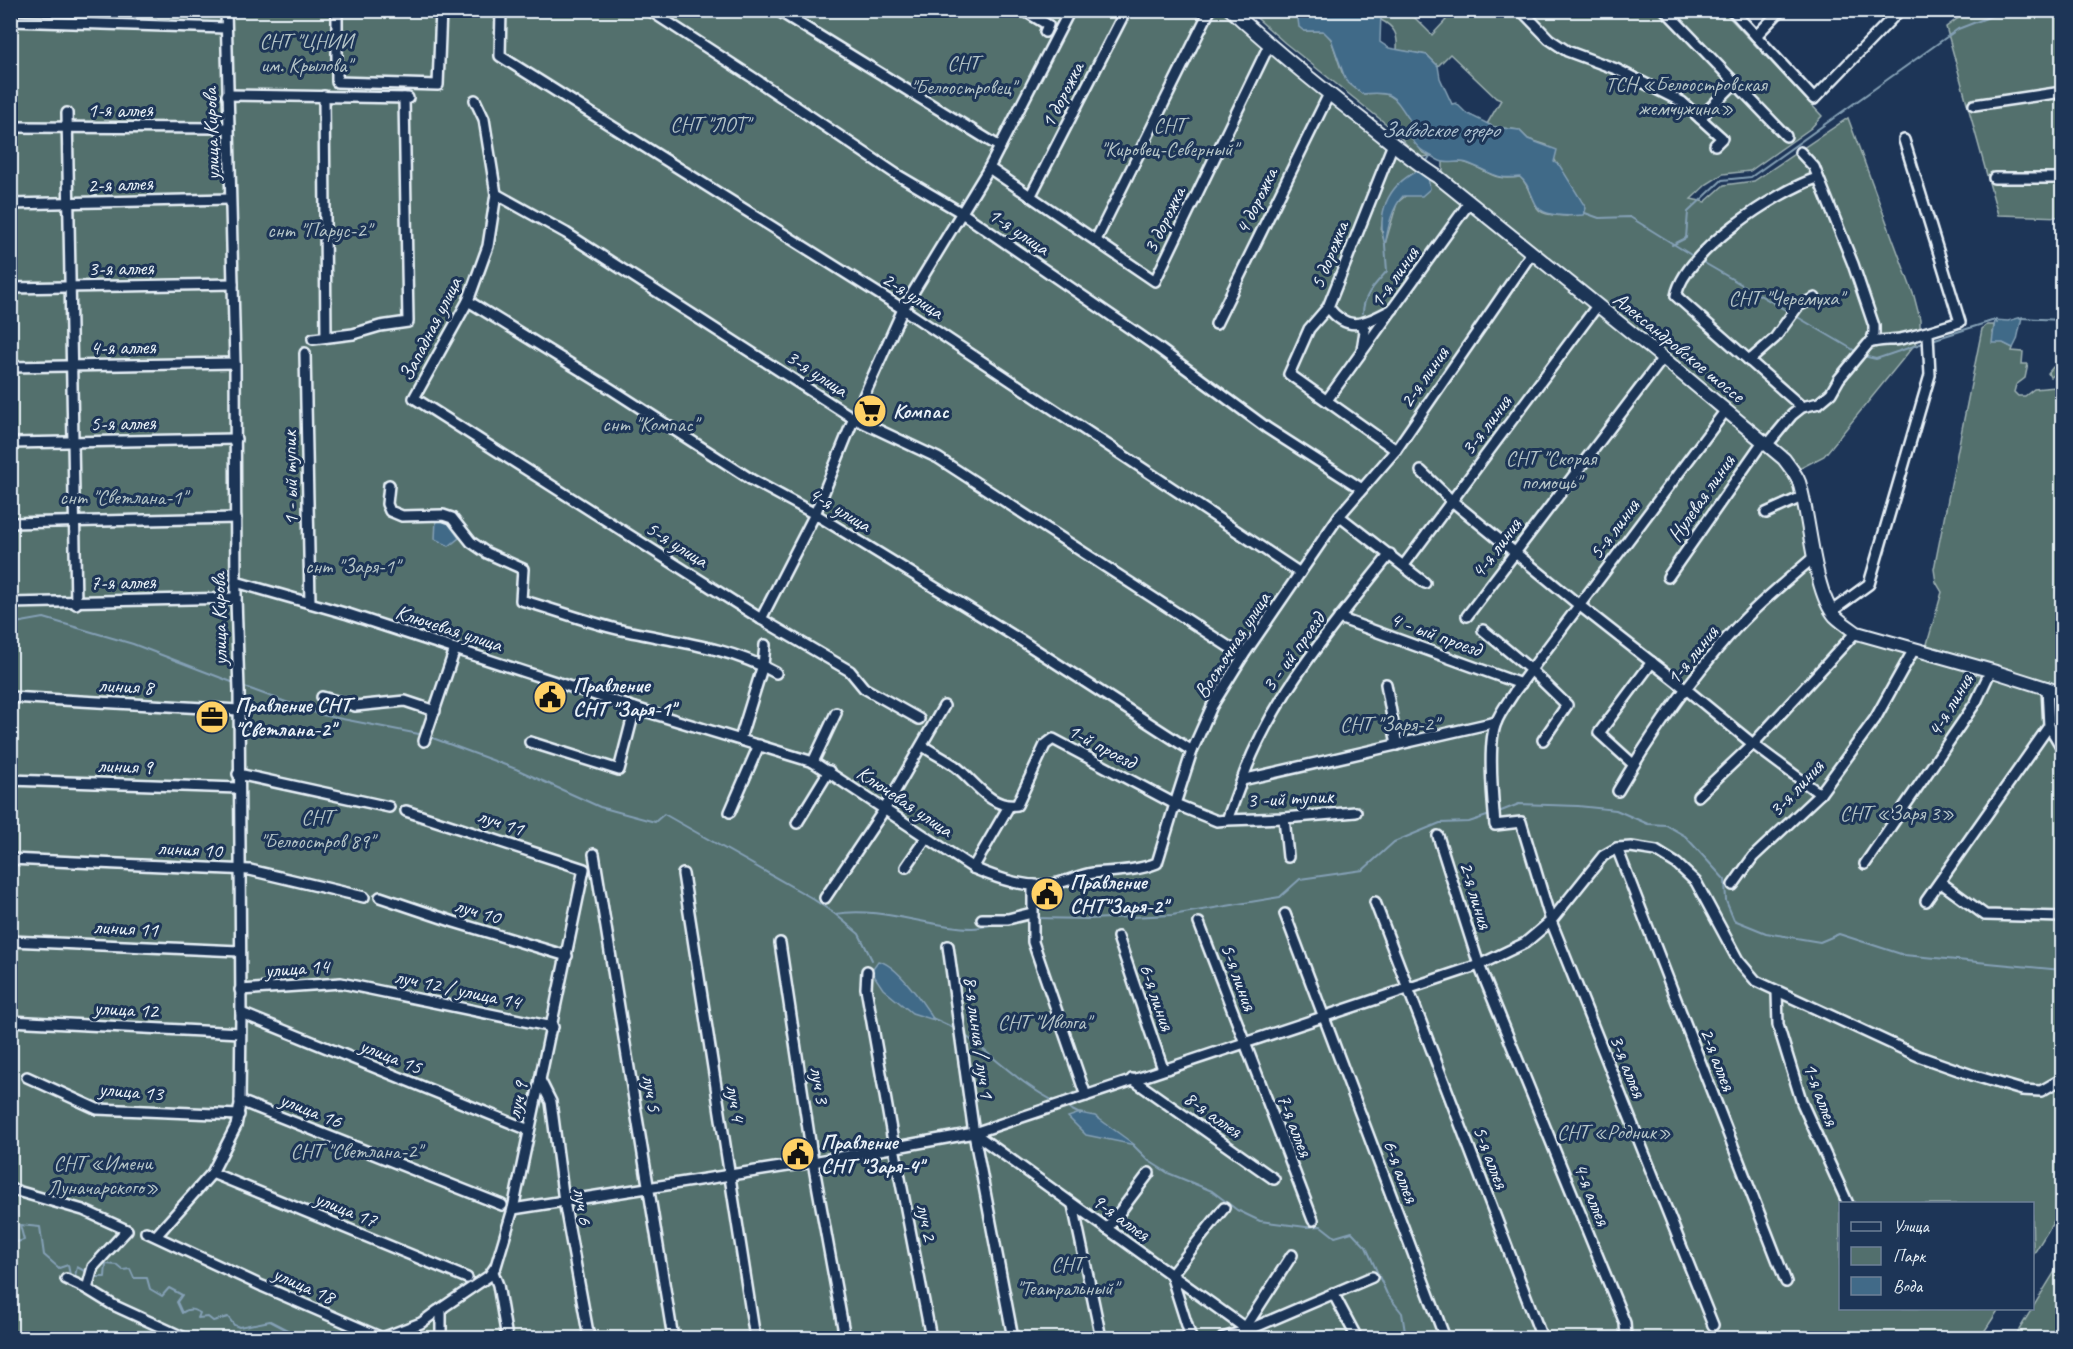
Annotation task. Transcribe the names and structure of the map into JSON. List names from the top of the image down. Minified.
{"streets":{"street":["1 дорожка","1-я аллея","улица Кирова","2-я аллея","4 дорожка","3 дорожка","1-я улица","5 дорожка","3-я аллея","1-я линия","2-я улица","Западная улица","4-я аллея","Александровское шоссе","3-я улица","2-я линия","5-я аллея","3-я линия","1 - ый тупик","Нулевая линия","4-я улица","5-я линия","5-я улица","4-я линия","7-я аллея","Ключевая улица","4 - ый проезд","Восточная улица","3 - ий проезд","линия 8","1-й проезд","линия 9","3 -ий тупик","луч 11","линия 10","луч 10","линия 11","улица 14","луч 12 / улица 14","6-я линия","улица 12","8-я линия / луч 1","улица 15","луч 3","улица 13","луч 5","луч 9","луч 4","улица 16","8-я аллея","6-я аллея","луч 6","улица 17","9-я аллея","луч 2","улица 18"]},"crossings":[["1-я аллея","улица Кирова"],["улица Кирова","2-я аллея"],["улица Кирова","3-я аллея"],["улица Кирова","4-я аллея"],["улица Кирова","5-я аллея"],["улица Кирова","7-я аллея"],["улица Кирова","Ключевая улица"],["улица Кирова","линия 8"],["улица Кирова","линия 9"],["улица Кирова","линия 10"],["улица Кирова","линия 11"],["улица Кирова","улица 14"],["улица Кирова","улица 12"],["улица Кирова","улица 15"],["улица Кирова","улица 13"],["улица Кирова","улица 16"],["улица Кирова","улица 17"],["улица Кирова","улица 18"],["4 дорожка","Александровское шоссе"],["3 дорожка","Александровское шоссе"],["1-я улица","2-я линия"],["5 дорожка","1-я линия"],["5 дорожка","Александровское шоссе"],["1-я линия","Александровское шоссе"],["2-я улица","Восточная улица"],["Западная улица","3-я улица"],["Западная улица","4-я улица"],["Западная улица","5-я улица"],["4-я аллея","2-я линия"],["Александровское шоссе","2-я линия"],["Александровское шоссе","3-я линия"],["Александровское шоссе","Нулевая линия"],["Александровское шоссе","5-я линия"],["Александровское шоссе","4-я линия"],["3-я улица","Восточная улица"],["2-я линия","Восточная улица"],["1 - ый тупик","Ключевая улица"],["4-я улица","Восточная улица"],["5-я линия","7-я аллея"],["5-я линия","4 - ый проезд"],["Ключевая улица","Восточная улица"],["Ключевая улица","1-й проезд"],["4 - ый проезд","3 - ий проезд"],["Восточная улица","1-й проезд"],["луч 11","луч 9"],["луч 10","луч 9"],["улица 14","луч 12 / улица 14"],["луч 12 / улица 14","луч 9"],["8-я линия / луч 1","9-я аллея"],["улица 15","луч 9"],["луч 9","луч 6"]],"water":["Заводское озеро"],"parks":["СНТ \"ЦНИИ им. Крылова\"","СНТ \"Белоостровец\"","ТСН «Белоостровская жемчужина»","СНТ \"ЛОТ\"","СНТ \"Кировец-Северный\"","снт \"Парус-2\"","СНТ \"Черемуха\"","снт \"Компас\"","СНТ \"Скорая помощь\"","снт \"Светлана-1\"","снт \"Заря-1\"","СНТ \"Заря-2\"","СНТ «Заря 3»","СНТ \"Белоостров 89\"","СНТ \"Иволга\"","СНТ «Родник»","СНТ \"Светлана-2\"","СНТ «Имени Луначарского»","СНТ \"Театральный\""],"places":{"supermarket":["Компас"],"public building":["Правление СНТ \"Заря-1\"","Правление СНТ\"Заря-2\"","Правление СНТ \"Заря-4\""],"office":["Правление СНТ \"Светлана-2\""]},"legend":["Улица","Парк","Вода"]}
